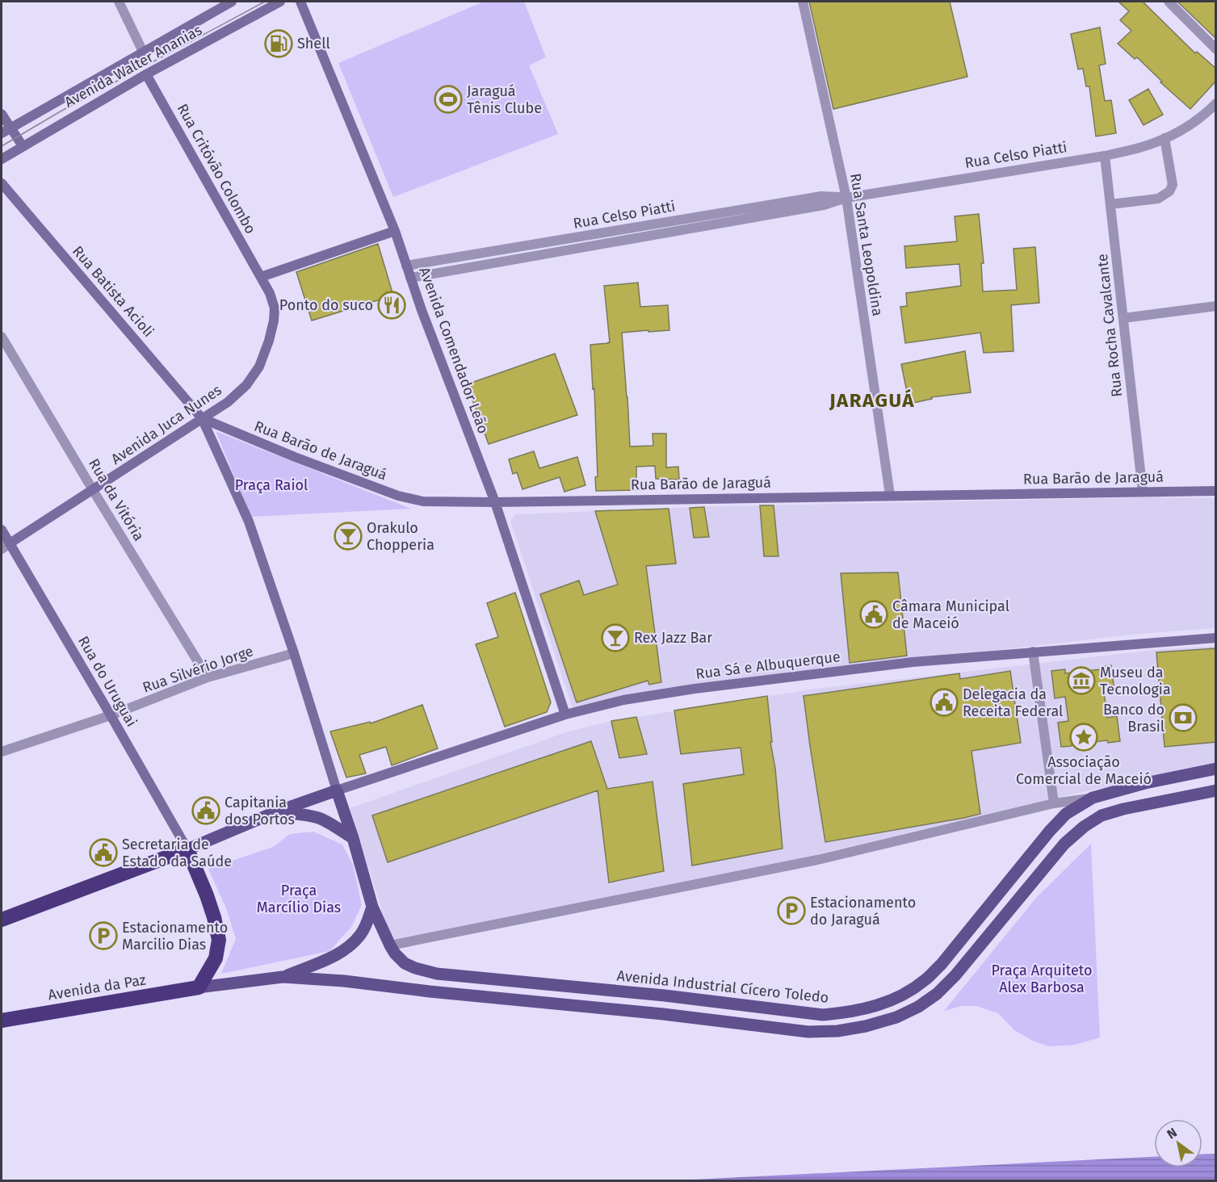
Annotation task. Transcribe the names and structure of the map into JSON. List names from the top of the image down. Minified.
{"streets":{"highway":["Avenida da Paz"],"main road":["Avenida Industrial Cícero Toledo"],"street":["Avenida Walter Ananias","Rua Celso Piatti","Rua Critóvão Colombo","Rua Santa Leopoldina","Rua Batista Acioli","Rua Rocha Cavalcante","Avenida Comendador Leão","Avenida Juca Nunes","Rua Barão de Jaraguá","Rua da Vitória","Rua Sá e Albuquerque","Rua Silvério Jorge","Rua do Uruguai"]},"crossings":[["Avenida Walter Ananias","Rua Critóvão Colombo"],["Rua Celso Piatti","Rua Santa Leopoldina"],["Rua Celso Piatti","Rua Rocha Cavalcante"],["Rua Celso Piatti","Avenida Comendador Leão"],["Rua Critóvão Colombo","Avenida Juca Nunes"],["Rua Santa Leopoldina","Rua Barão de Jaraguá"],["Rua Batista Acioli","Avenida Juca Nunes"],["Rua Batista Acioli","Rua Barão de Jaraguá"],["Rua Rocha Cavalcante","Rua Barão de Jaraguá"],["Avenida Comendador Leão","Rua Barão de Jaraguá"],["Avenida Comendador Leão","Rua Sá e Albuquerque"],["Avenida Juca Nunes","Rua Barão de Jaraguá"],["Avenida Juca Nunes","Rua da Vitória"],["Avenida Juca Nunes","Rua do Uruguai"],["Rua da Vitória","Rua Silvério Jorge"],["Rua Sá e Albuquerque","Avenida Industrial Cícero Toledo"],["Rua Silvério Jorge","Rua do Uruguai"]],"districts":["JARAGUÁ"],"parks":["Praça Raiol","Praça Marcílio Dias","Praça Arquiteto Alex Barbosa"],"places":{"fuel station":["Shell"],"sports":["Jaraguá Tênis Clube"],"restaurant":["Ponto do suco"],"bar":["Orakulo Chopperia","Rex Jazz Bar"],"public building":["Câmara Municipal de Maceió","Delegacia da Receita Federal","Capitania dos Portos","Secretaria de Estado da Saúde"],"museum":["Museu da Tecnologia"],"bank":["Banco do Brasil"],"place":["Associação Comercial de Maceió"],"parking":["Estacionamento do Jaraguá","Estacionamento Marcilio Dias"]},"north":"top left"}
